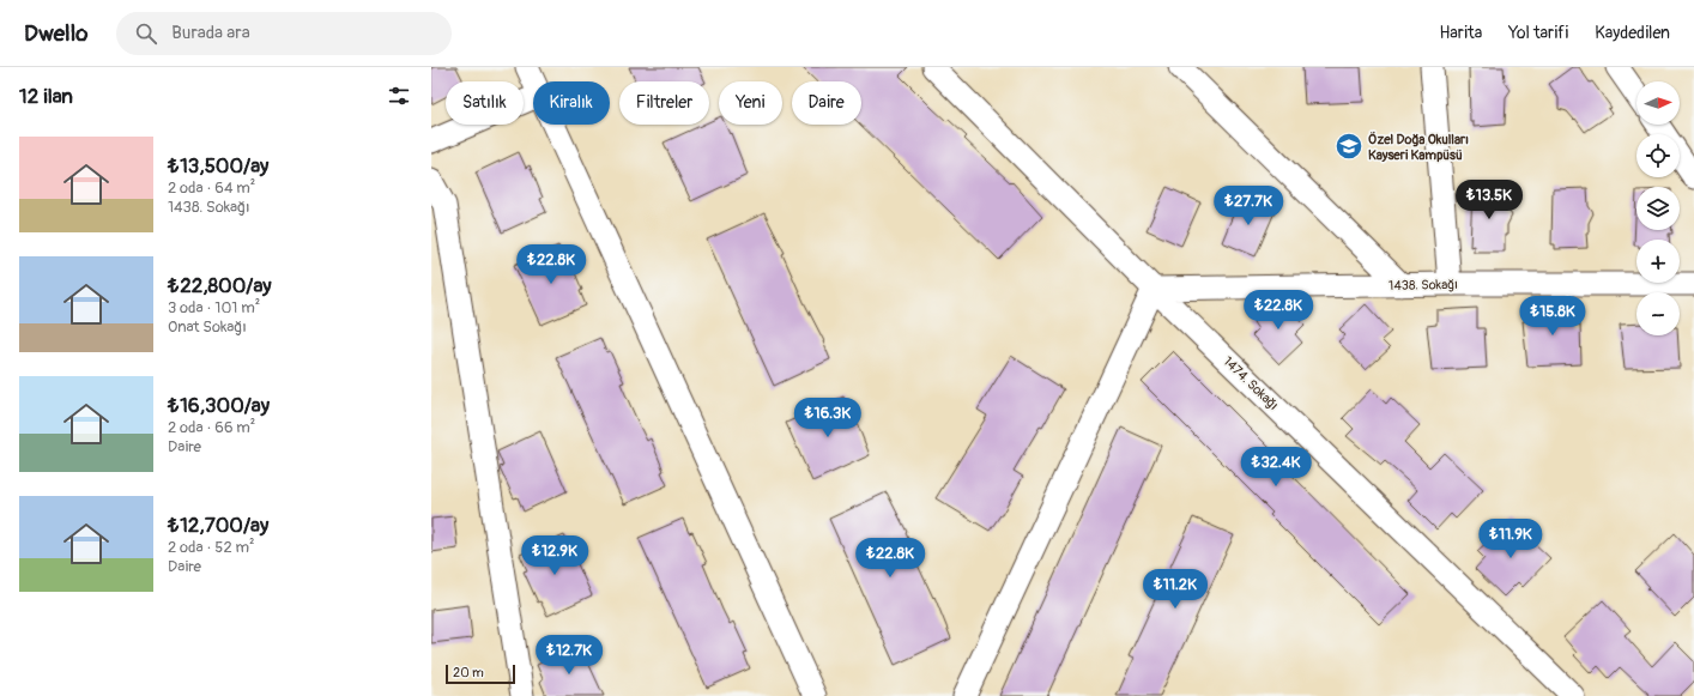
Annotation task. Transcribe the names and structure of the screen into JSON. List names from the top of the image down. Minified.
{"streets":{"street":["1438. Sokağı","1474. Sokağı"]},"crossings":[["1438. Sokağı","1474. Sokağı"]],"places":{"school or university":["Özel Doğa Okulları Kayseri Kampüsü"]},"scale_bar":"20 m","north":"right","page":{"header":"Dwello","search":"Burada ara","nav":["Harita","Yol tarifi","Kaydedilen"],"heading":"12 ilan","map_buttons":["+","−"],"chip":["Satılık","Kiralık","Filtreler","Yeni","Daire"],"list":[{"name":"₺13,500/ay","note":"2 oda · 64 m² · 1438. Sokağı"},{"name":"₺22,800/ay","note":"3 oda · 101 m² · Onat Sokağı"},{"name":"₺16,300/ay","note":"2 oda · 66 m² · Daire"},{"name":"₺12,700/ay","note":"2 oda · 52 m² · Daire"}],"price":["₺13.5K","₺27.7K","₺22.8K","₺22.8K","₺15.8K","₺16.3K","₺32.4K","₺11.9K","₺12.9K","₺22.8K","₺11.2K","₺12.7K"],"scale":"20 m"}}
